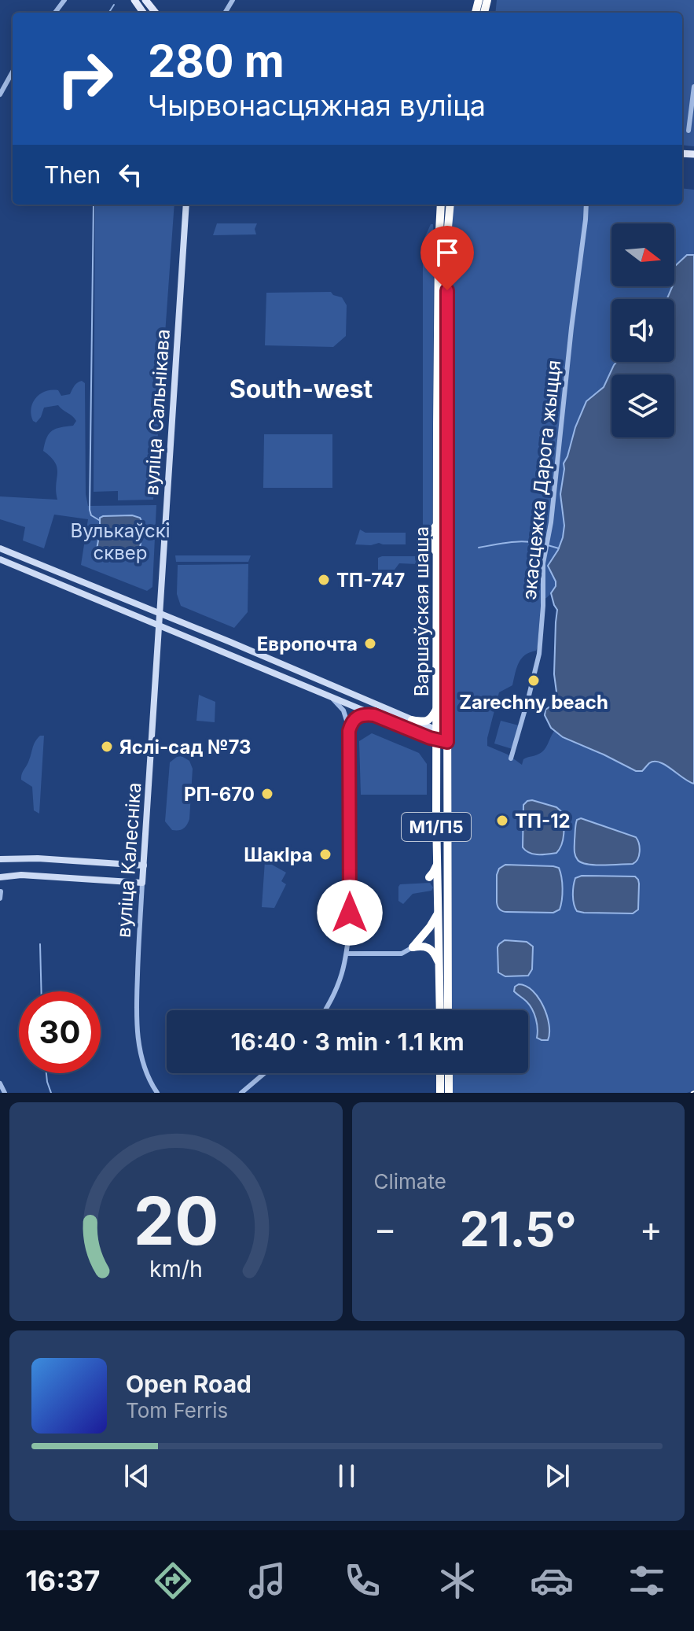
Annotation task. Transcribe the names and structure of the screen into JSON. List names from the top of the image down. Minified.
{"streets":{"highway":["Варшаўская шаша","М1/П5"],"main road":["вуліца Сальнікава","вуліца Калесніка"],"street":["экасцежка Дарога жыцця"]},"crossings":[["вуліца Сальнікава","вуліца Калесніка"]],"districts":["South-west"],"parks":["Вулькаўскі сквер"],"places":["ТП-747","Европочта","Zarechny beach","Яслі-сад №73","РП-670","ТП-12","ШакІра"],"north":"right","page":{"turn":["280 m","Чырвонасцяжная вуліца"],"then":"Then","limit":"30","trip":"16:40 · 3 min · 1.1 km","tile":"Climate","heat":["−","21.5°","+"],"song":["Open Road","Tom Ferris"],"tabs":"16:37","gauge":["20","km/h"]}}
